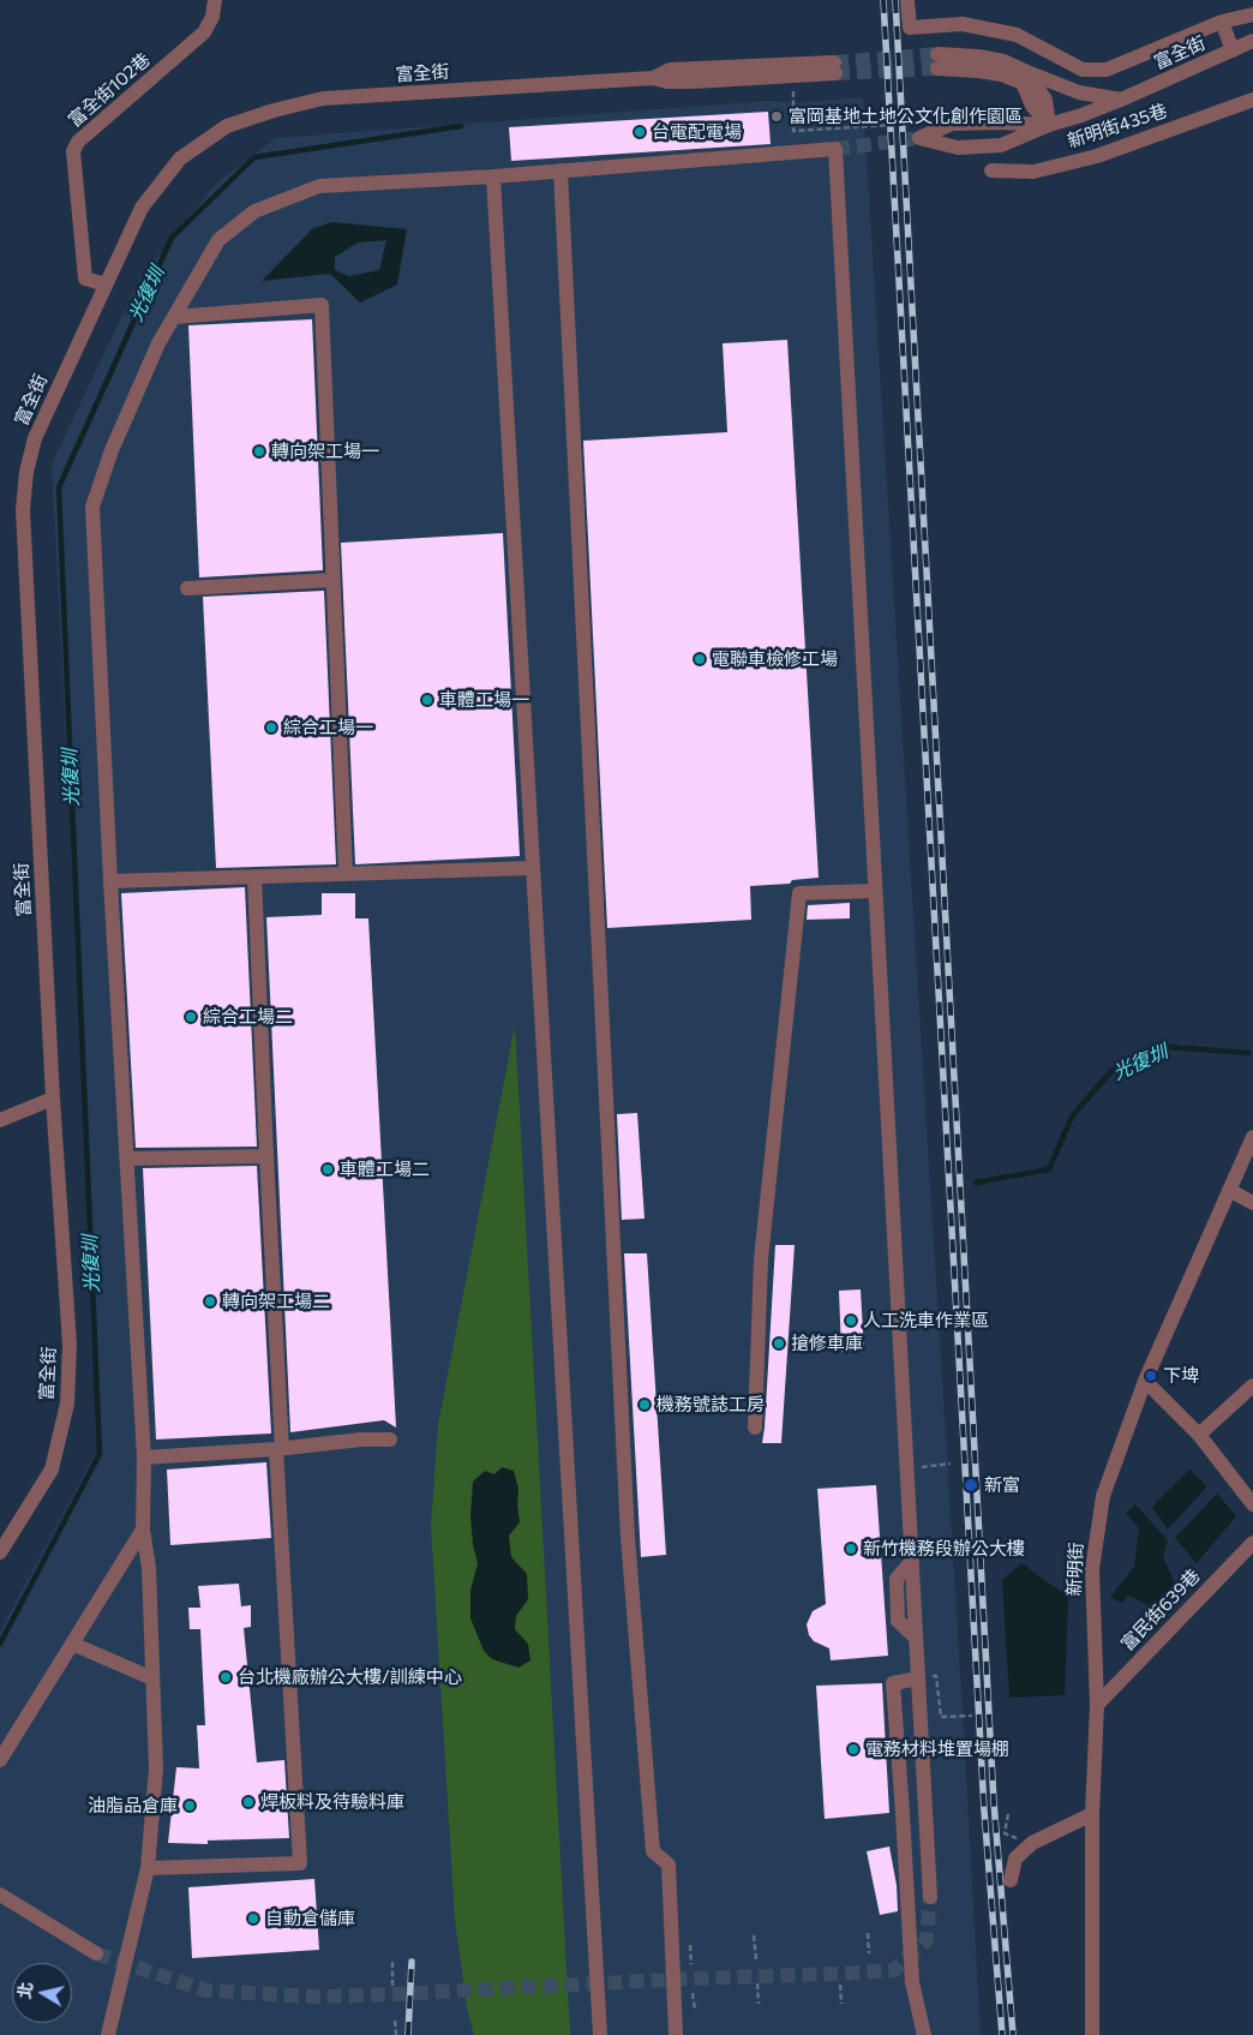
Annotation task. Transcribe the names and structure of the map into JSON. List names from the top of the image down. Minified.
{"streets":{"street":["富全街","富全街102巷","新明街435巷","新明街","富民街639巷"]},"crossings":[["富全街","富全街102巷"],["新明街","富民街639巷"]],"water":["光復圳"],"places":["富岡基地土地公文化創作園區","台電配電場","轉向架工場一","電聯車檢修工場","車體工場一","綜合工場一","綜合工場二","車體工場二","轉向架工場二","人工洗車作業區","搶修車庫","下埤","機務號誌工房","新富","新竹機務段辦公大樓","台北機廠辦公大樓/訓練中心","電務材料堆置場棚","焊板料及待驗料庫","油脂品倉庫","自動倉儲庫"],"north":"left"}
